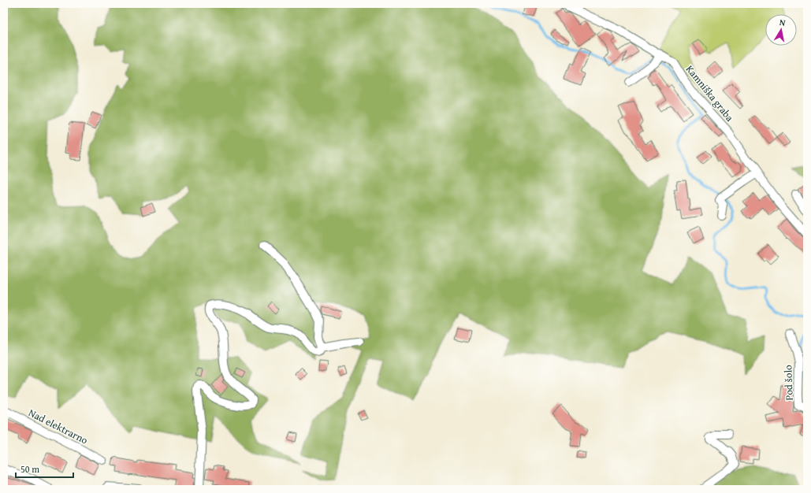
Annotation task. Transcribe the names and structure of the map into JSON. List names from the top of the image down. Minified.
{"streets":{"street":["Kamniška graba","Pod šolo","Nad elektrarno"]},"scale_bar":"50 m","north":"top"}
